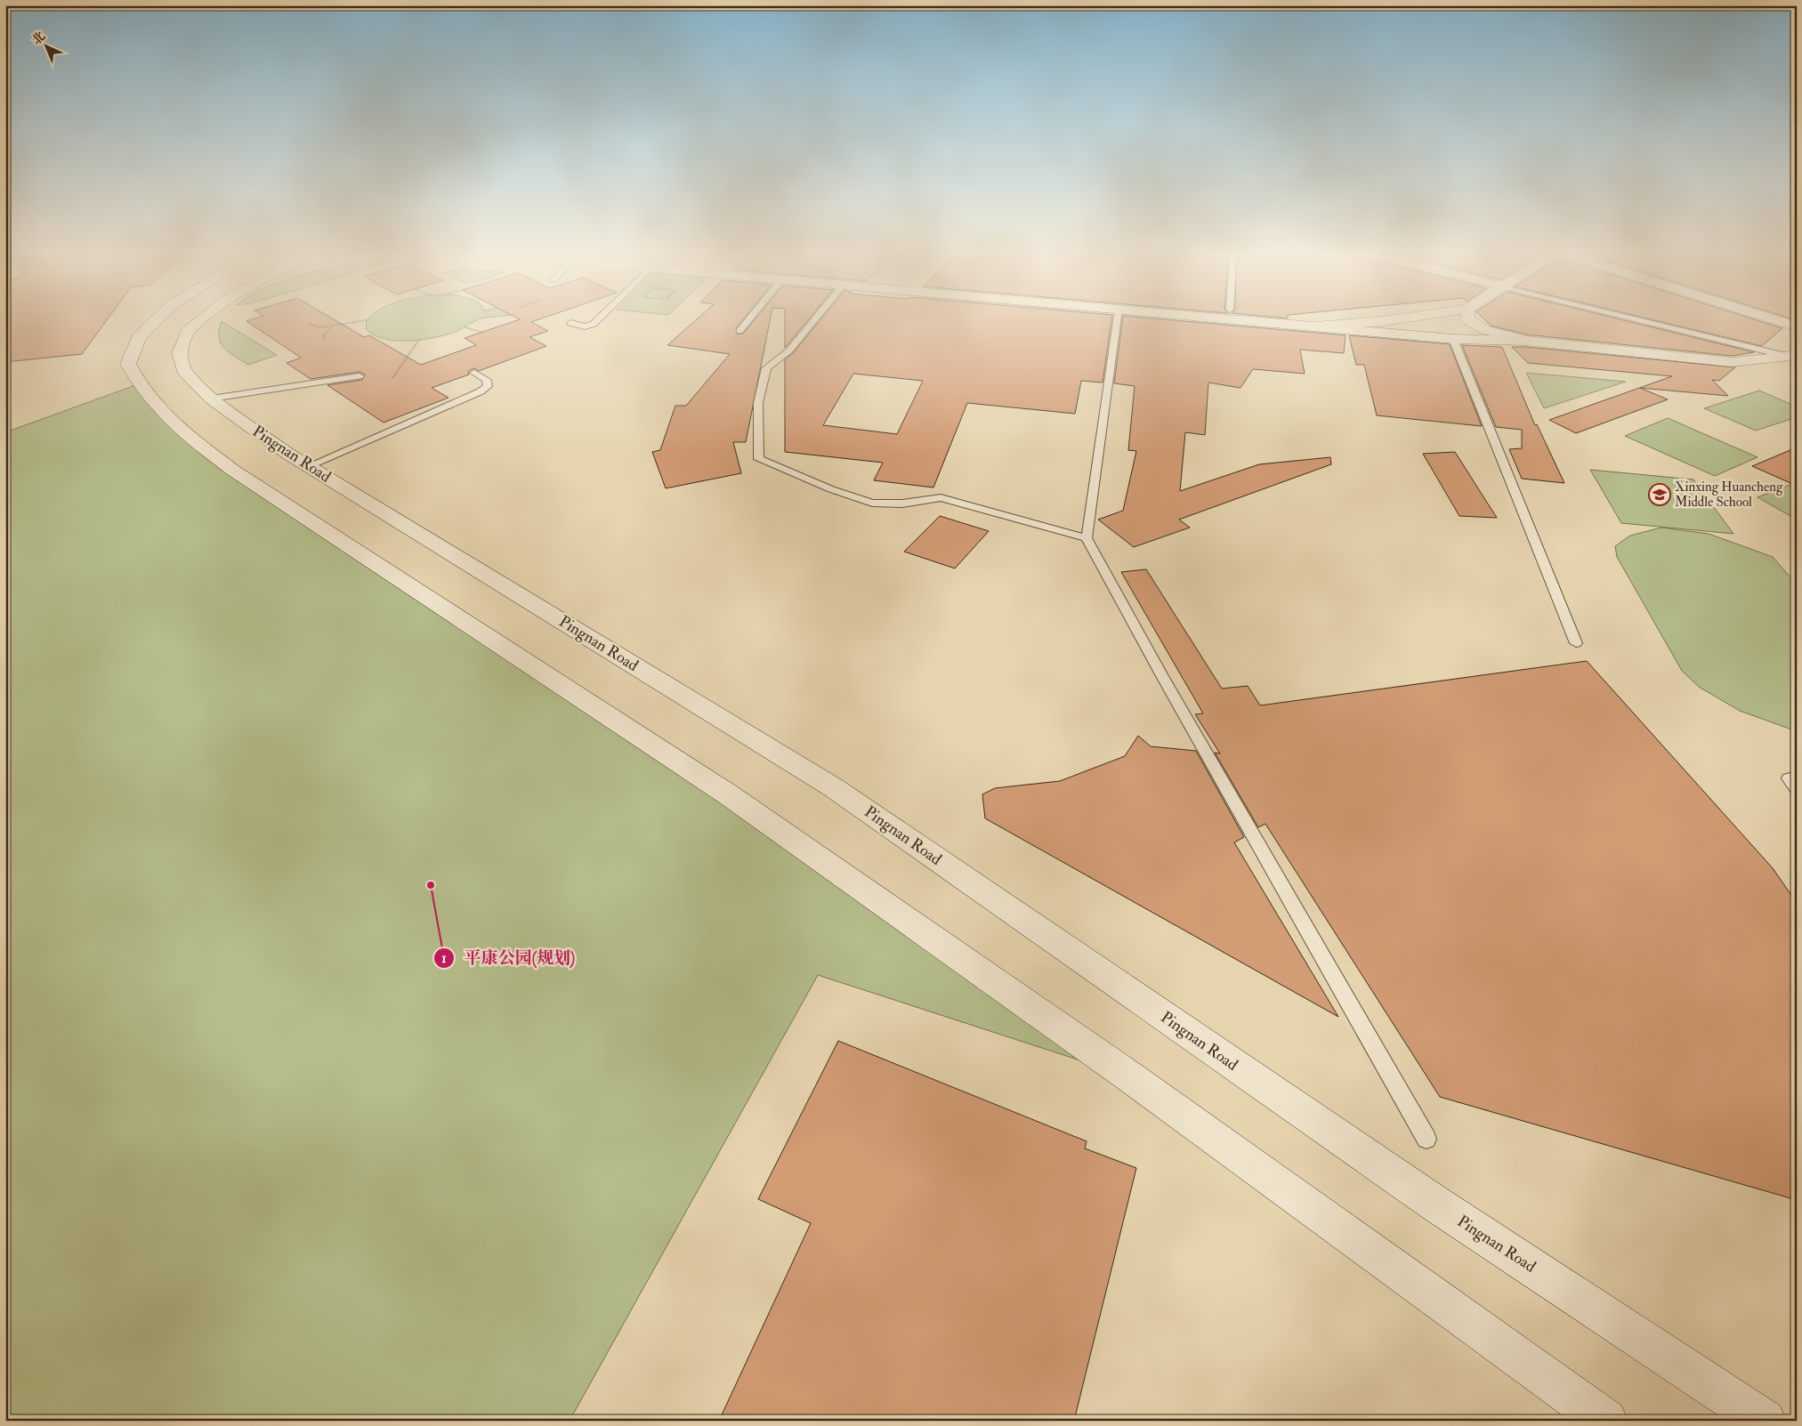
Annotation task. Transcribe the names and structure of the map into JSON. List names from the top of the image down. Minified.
{"streets":{"main road":["Pingnan Road"]},"places":{"school or university":["Xinxing Huancheng Middle School"],"other":["平康公园(规划)"]},"north":"top left"}
